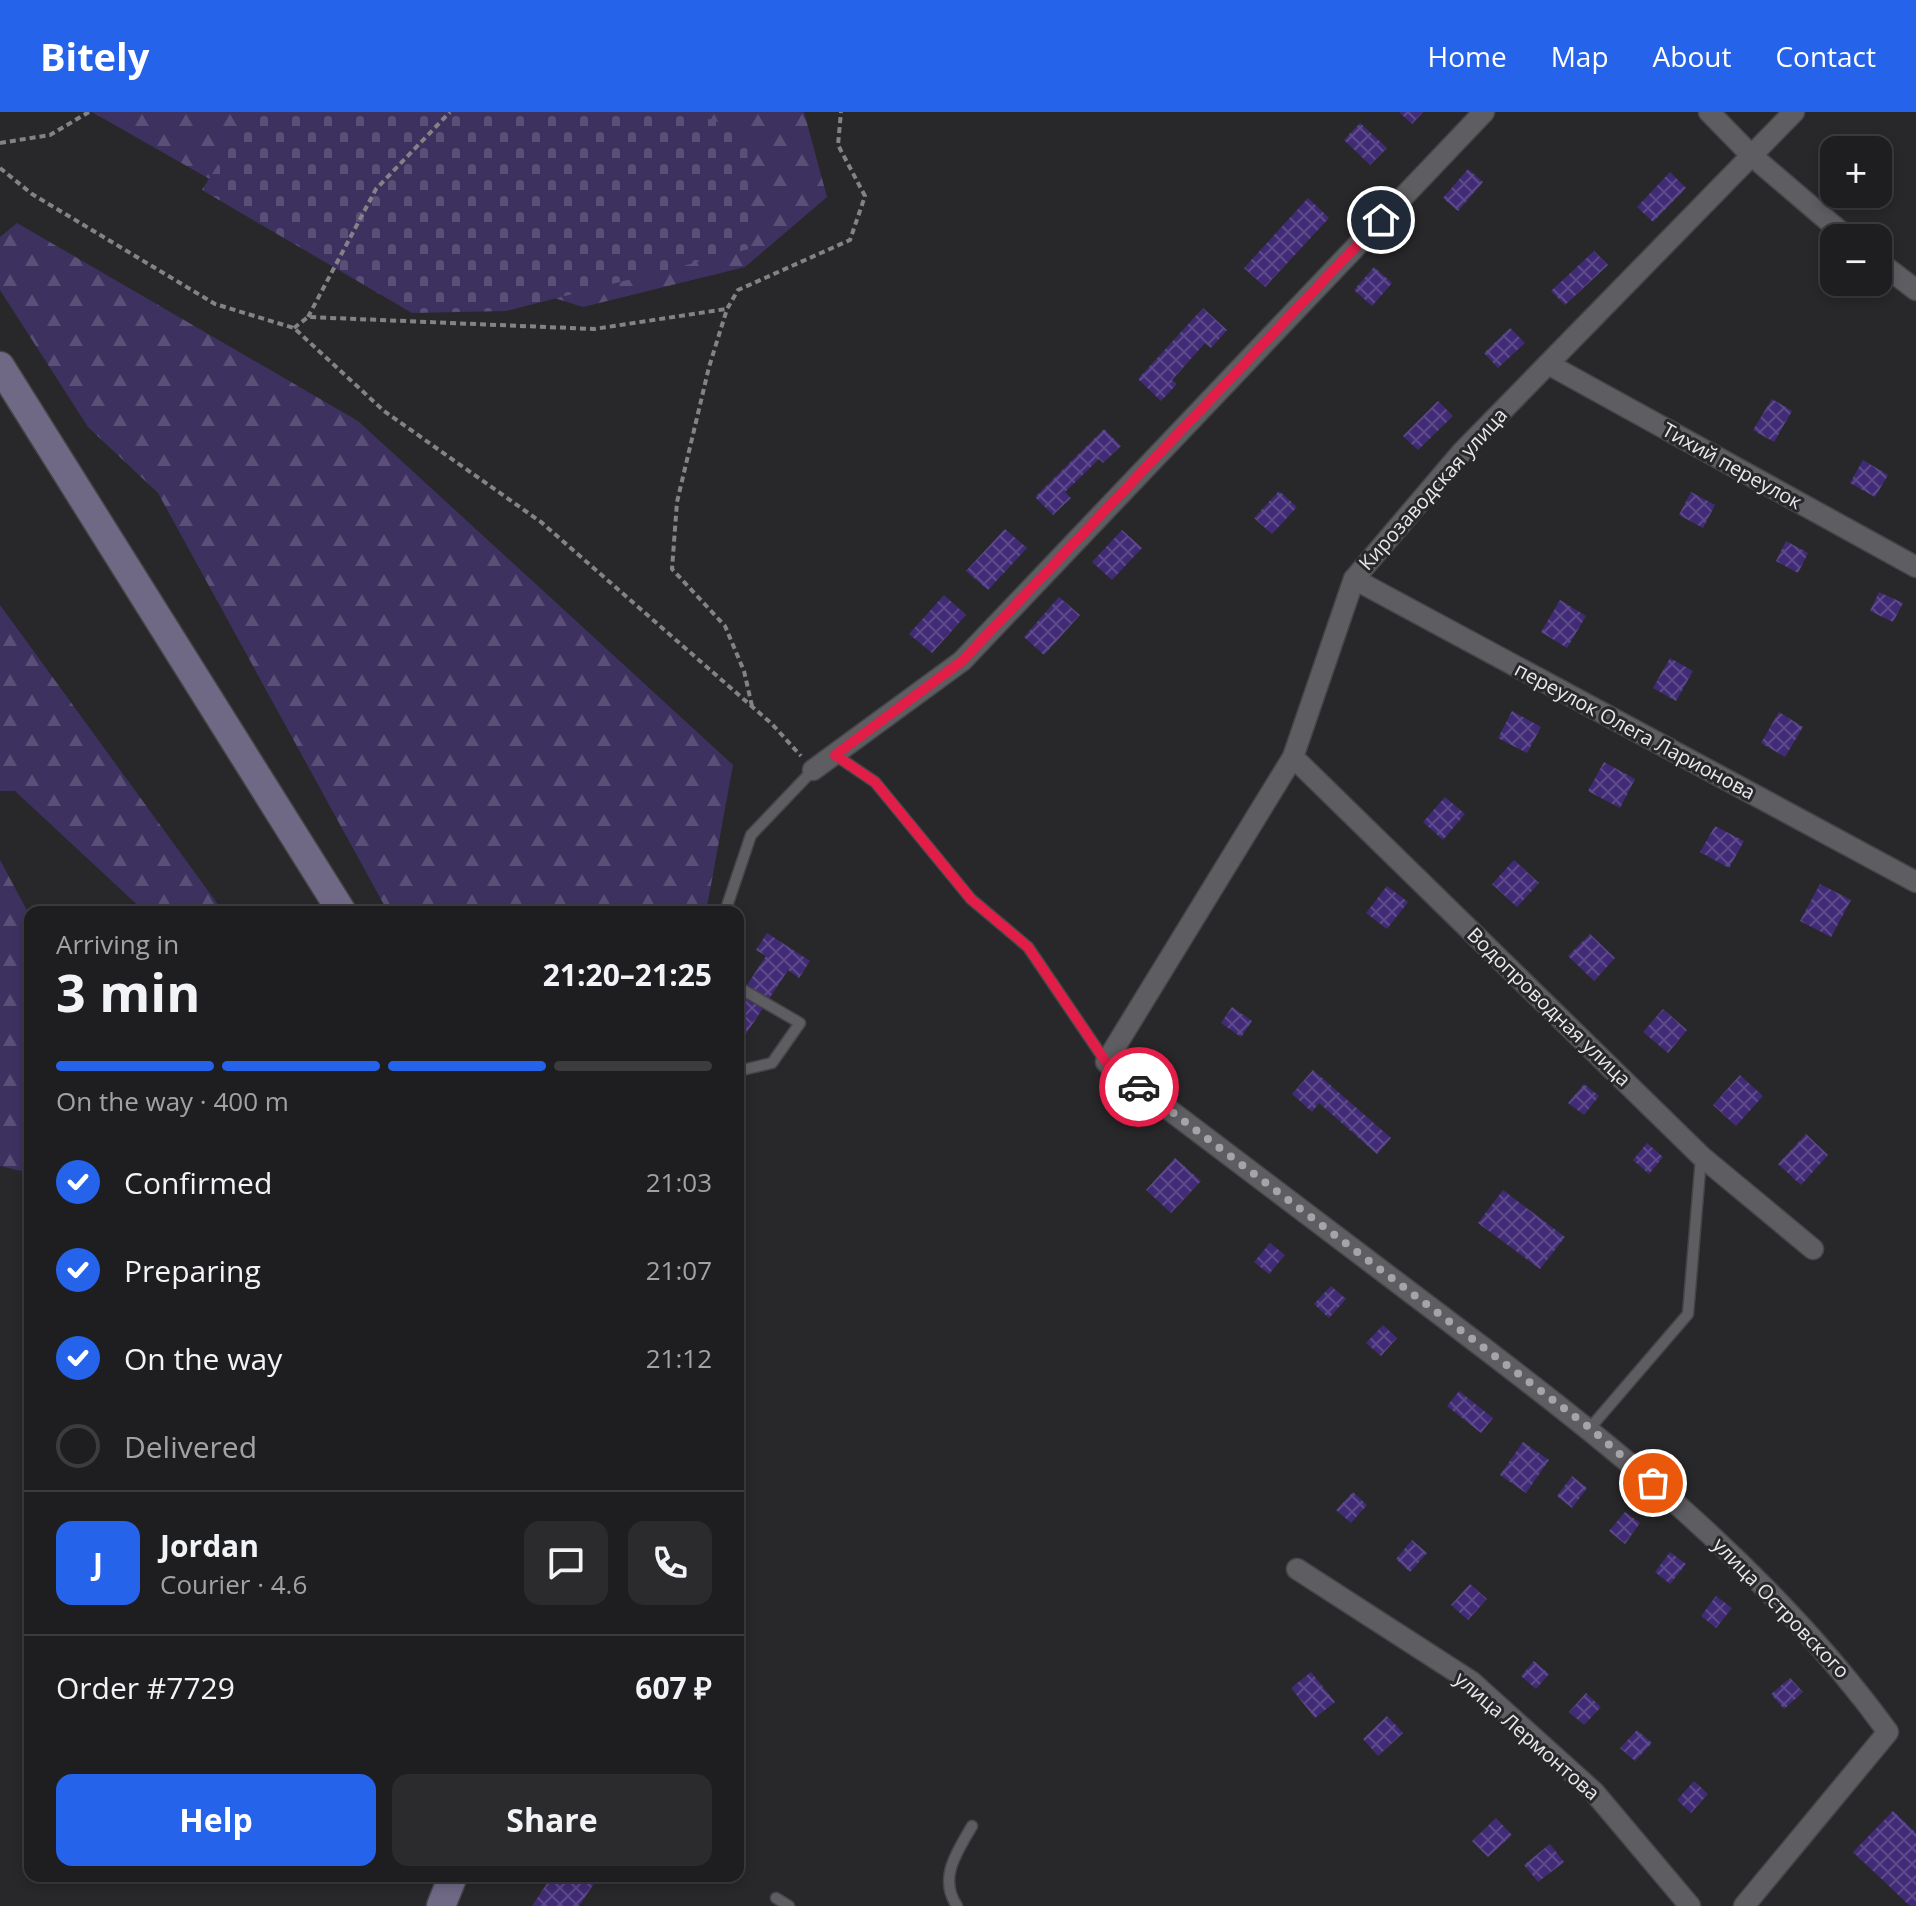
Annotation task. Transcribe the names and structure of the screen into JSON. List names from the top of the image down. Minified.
{"streets":{"street":["Тихий переулок","Кирозаводская улица","переулок Олега Ларионова","Водопроводная улица","улица Островского","улица Лермонтова"]},"crossings":[["Тихий переулок","Кирозаводская улица"],["Кирозаводская улица","переулок Олега Ларионова"],["Кирозаводская улица","Водопроводная улица"],["Кирозаводская улица","улица Островского"]],"page":{"header":"Bitely","nav":["Home","Map","About","Contact"],"map_buttons":["+","−"],"heading":["3 min","Arriving in","21:20–21:25"],"panel":["Jordan","Courier · 4.6","Order #7729","607 ₽"],"bar":"On the way · 400 m","list":[["Confirmed","21:03"],["Preparing","21:07"],["On the way","21:12"],"Delivered"],"round":"J","buttons":["Help","Share"]}}
